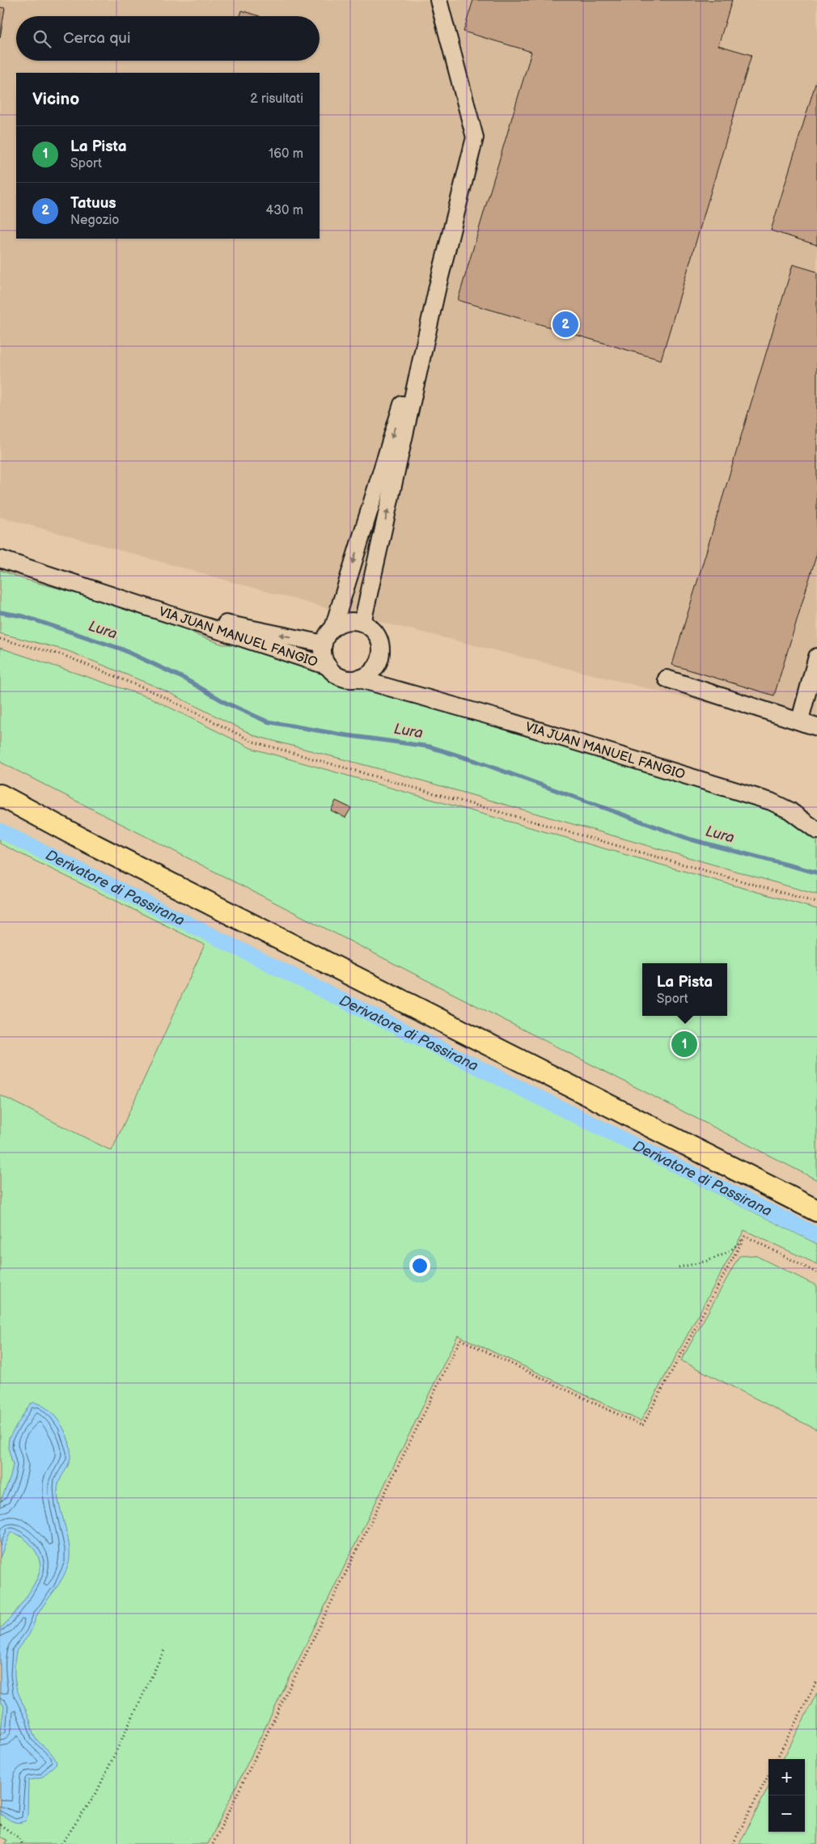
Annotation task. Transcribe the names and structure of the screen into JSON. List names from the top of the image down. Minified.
{"streets":{"street":["VIA JUAN MANUEL FANGIO"]},"water":["Lura","Derivatore di Passirana"],"page":{"search":"Cerca qui","heading":["Vicino","2 risultati"],"list":[{"mark":"1","name":"La Pista","note":"Sport","value":"160 m"},{"mark":"2","name":"Tatuus","note":"Negozio","value":"430 m"}],"pins":["2","1"],"popup":["La Pista","Sport"],"map_buttons":["+","−"]}}
